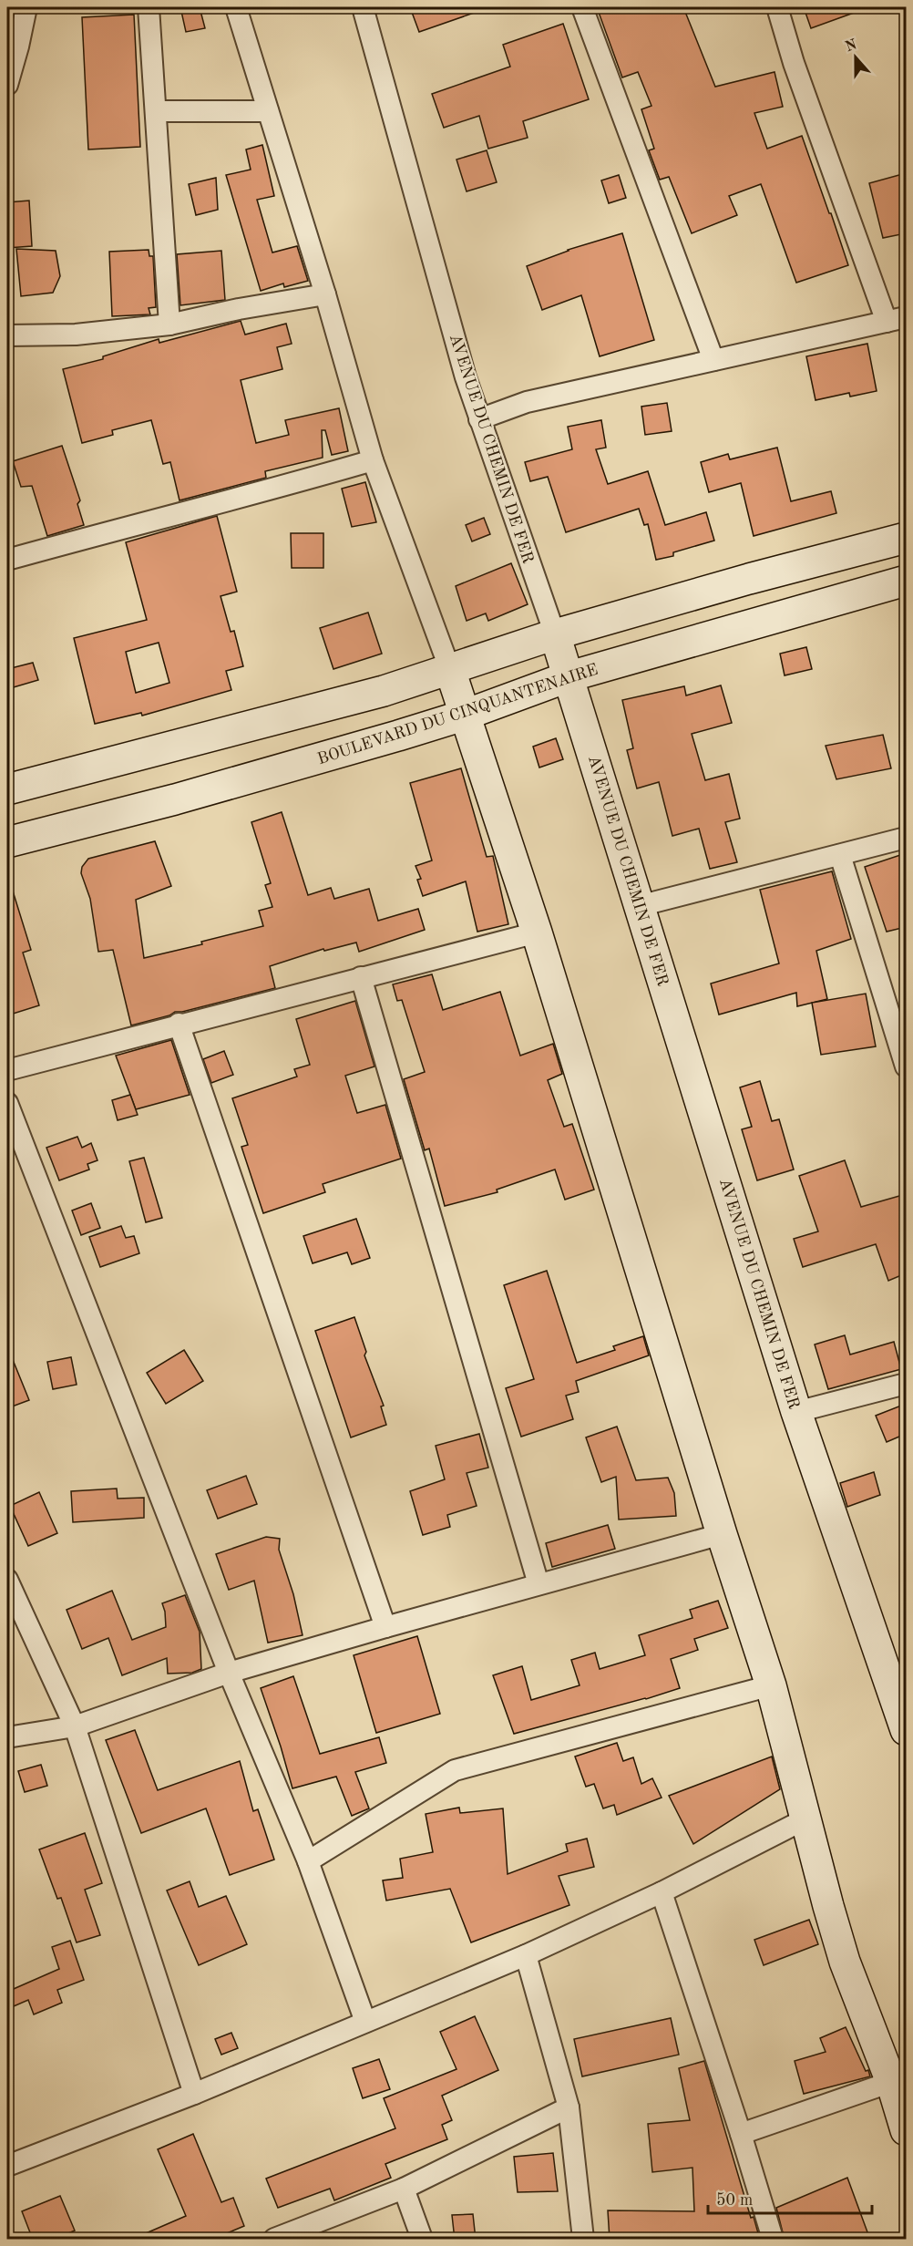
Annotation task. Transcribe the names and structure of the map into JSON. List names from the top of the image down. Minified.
{"streets":{"street":["AVENUE DU CHEMIN DE FER","BOULEVARD DU CINQUANTENAIRE"]},"crossings":[["AVENUE DU CHEMIN DE FER","BOULEVARD DU CINQUANTENAIRE"]],"scale_bar":"50 m","north":"top"}
